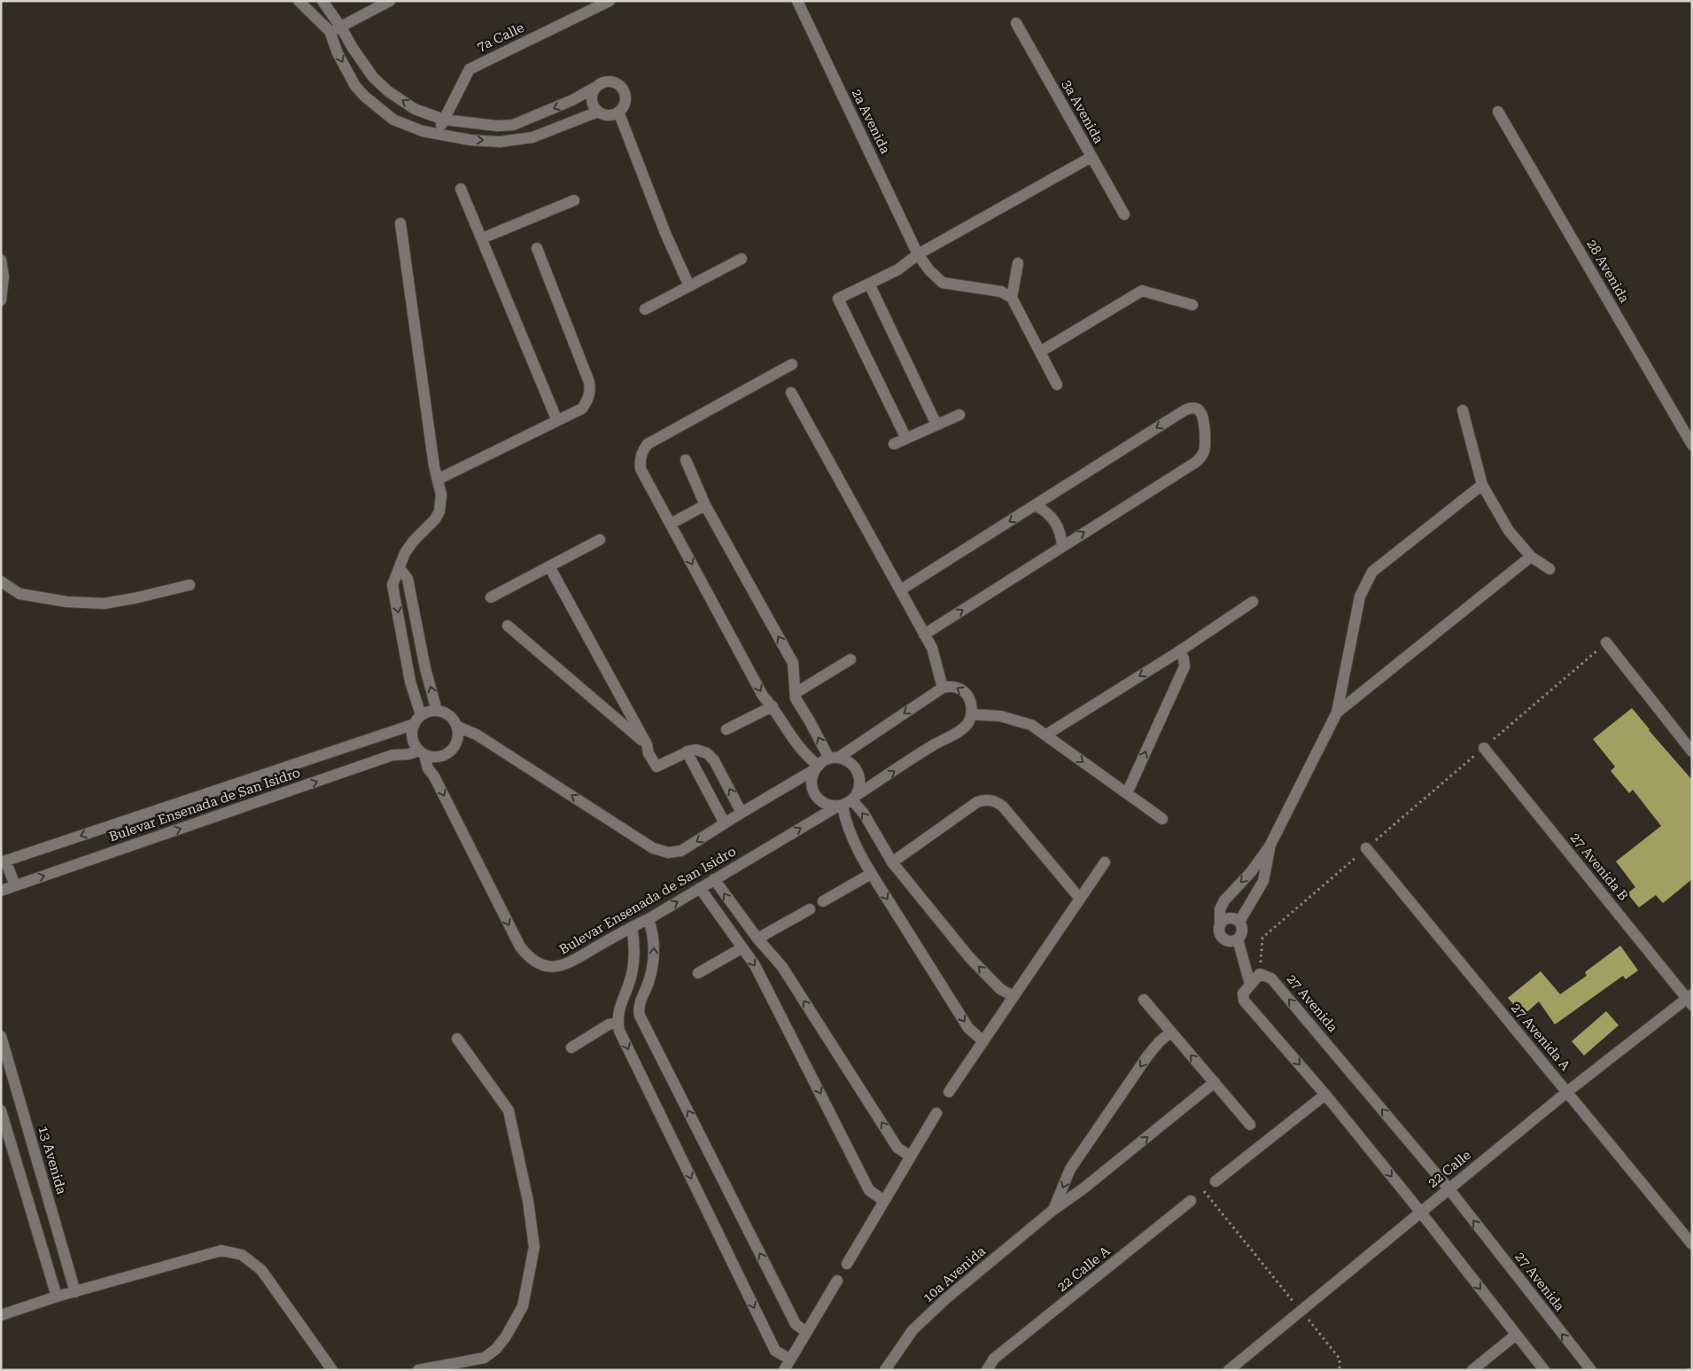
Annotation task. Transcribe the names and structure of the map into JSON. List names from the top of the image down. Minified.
{"streets":{"street":["7a Calle","3a Avenida","2a Avenida","28 Avenida","Bulevar Ensenada de San Isidro","27 Avenida B","27 Avenida","27 Avenida A","13 Avenida","22 Calle","22 Calle A","10a Avenida"]},"crossings":[["27 Avenida B","22 Calle"],["27 Avenida","22 Calle"],["27 Avenida A","22 Calle"]]}
